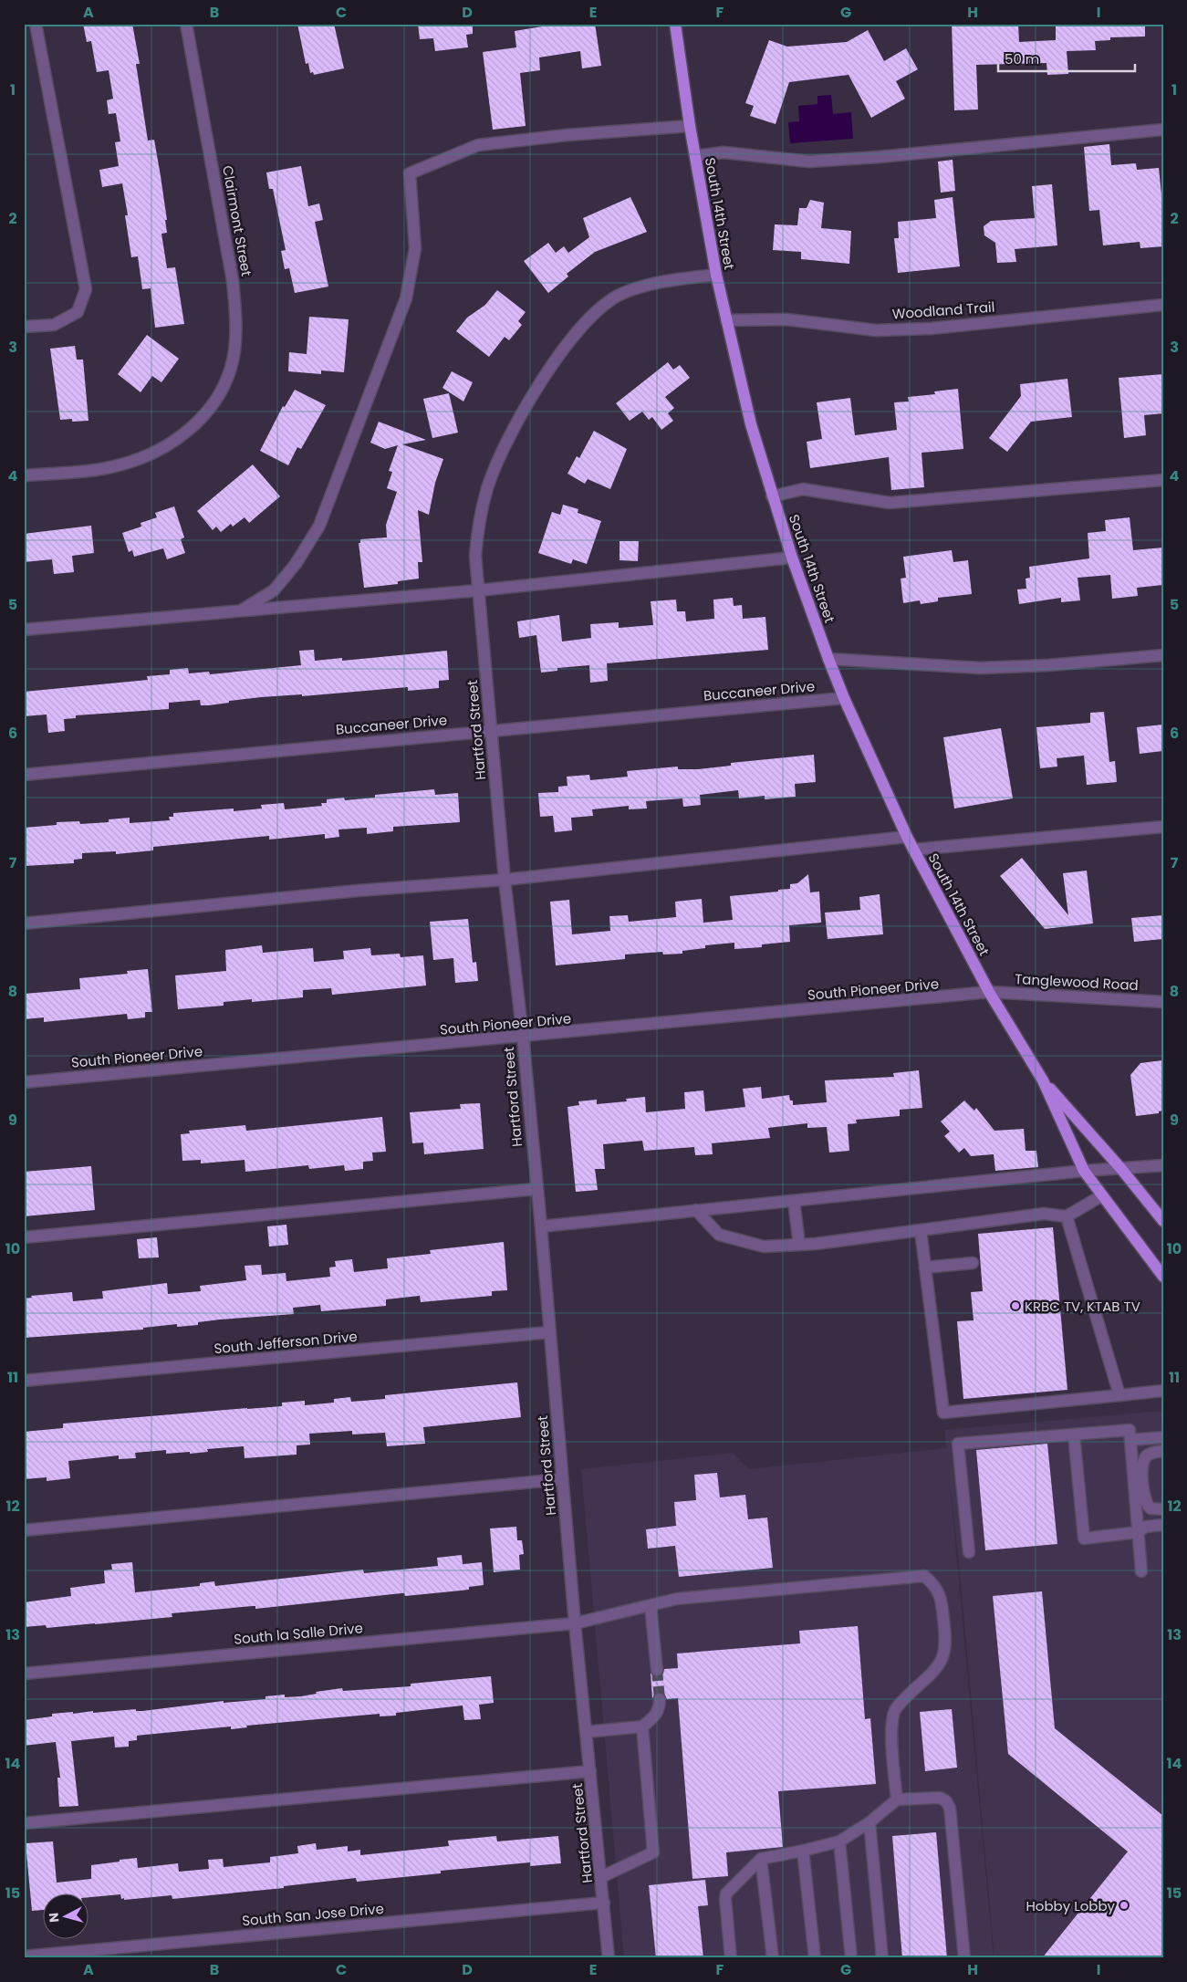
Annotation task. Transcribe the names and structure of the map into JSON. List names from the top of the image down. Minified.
{"streets":{"main road":["South 14th Street"],"street":["Clairmont Street","Woodland Trail","Buccaneer Drive","Hartford Street","Tanglewood Road","South Pioneer Drive","South Jefferson Drive","South la Salle Drive","South San Jose Drive"]},"crossings":[["South 14th Street","Woodland Trail"],["South 14th Street","Buccaneer Drive"],["South 14th Street","Hartford Street"],["South 14th Street","Tanglewood Road"],["South 14th Street","South Pioneer Drive"],["Buccaneer Drive","Hartford Street"],["Hartford Street","South Pioneer Drive"],["Hartford Street","South Jefferson Drive"],["Hartford Street","South la Salle Drive"],["Hartford Street","South San Jose Drive"],["Tanglewood Road","South Pioneer Drive"]],"places":["KRBC TV, KTAB TV","Hobby Lobby"],"scale_bar":"50 m","north":"left","grid":{"columns":["A","B","C","D","E","F","G","H","I"],"rows":["1","2","3","4","5","6","7","8","9","10","11","12","13","14","15"]}}
